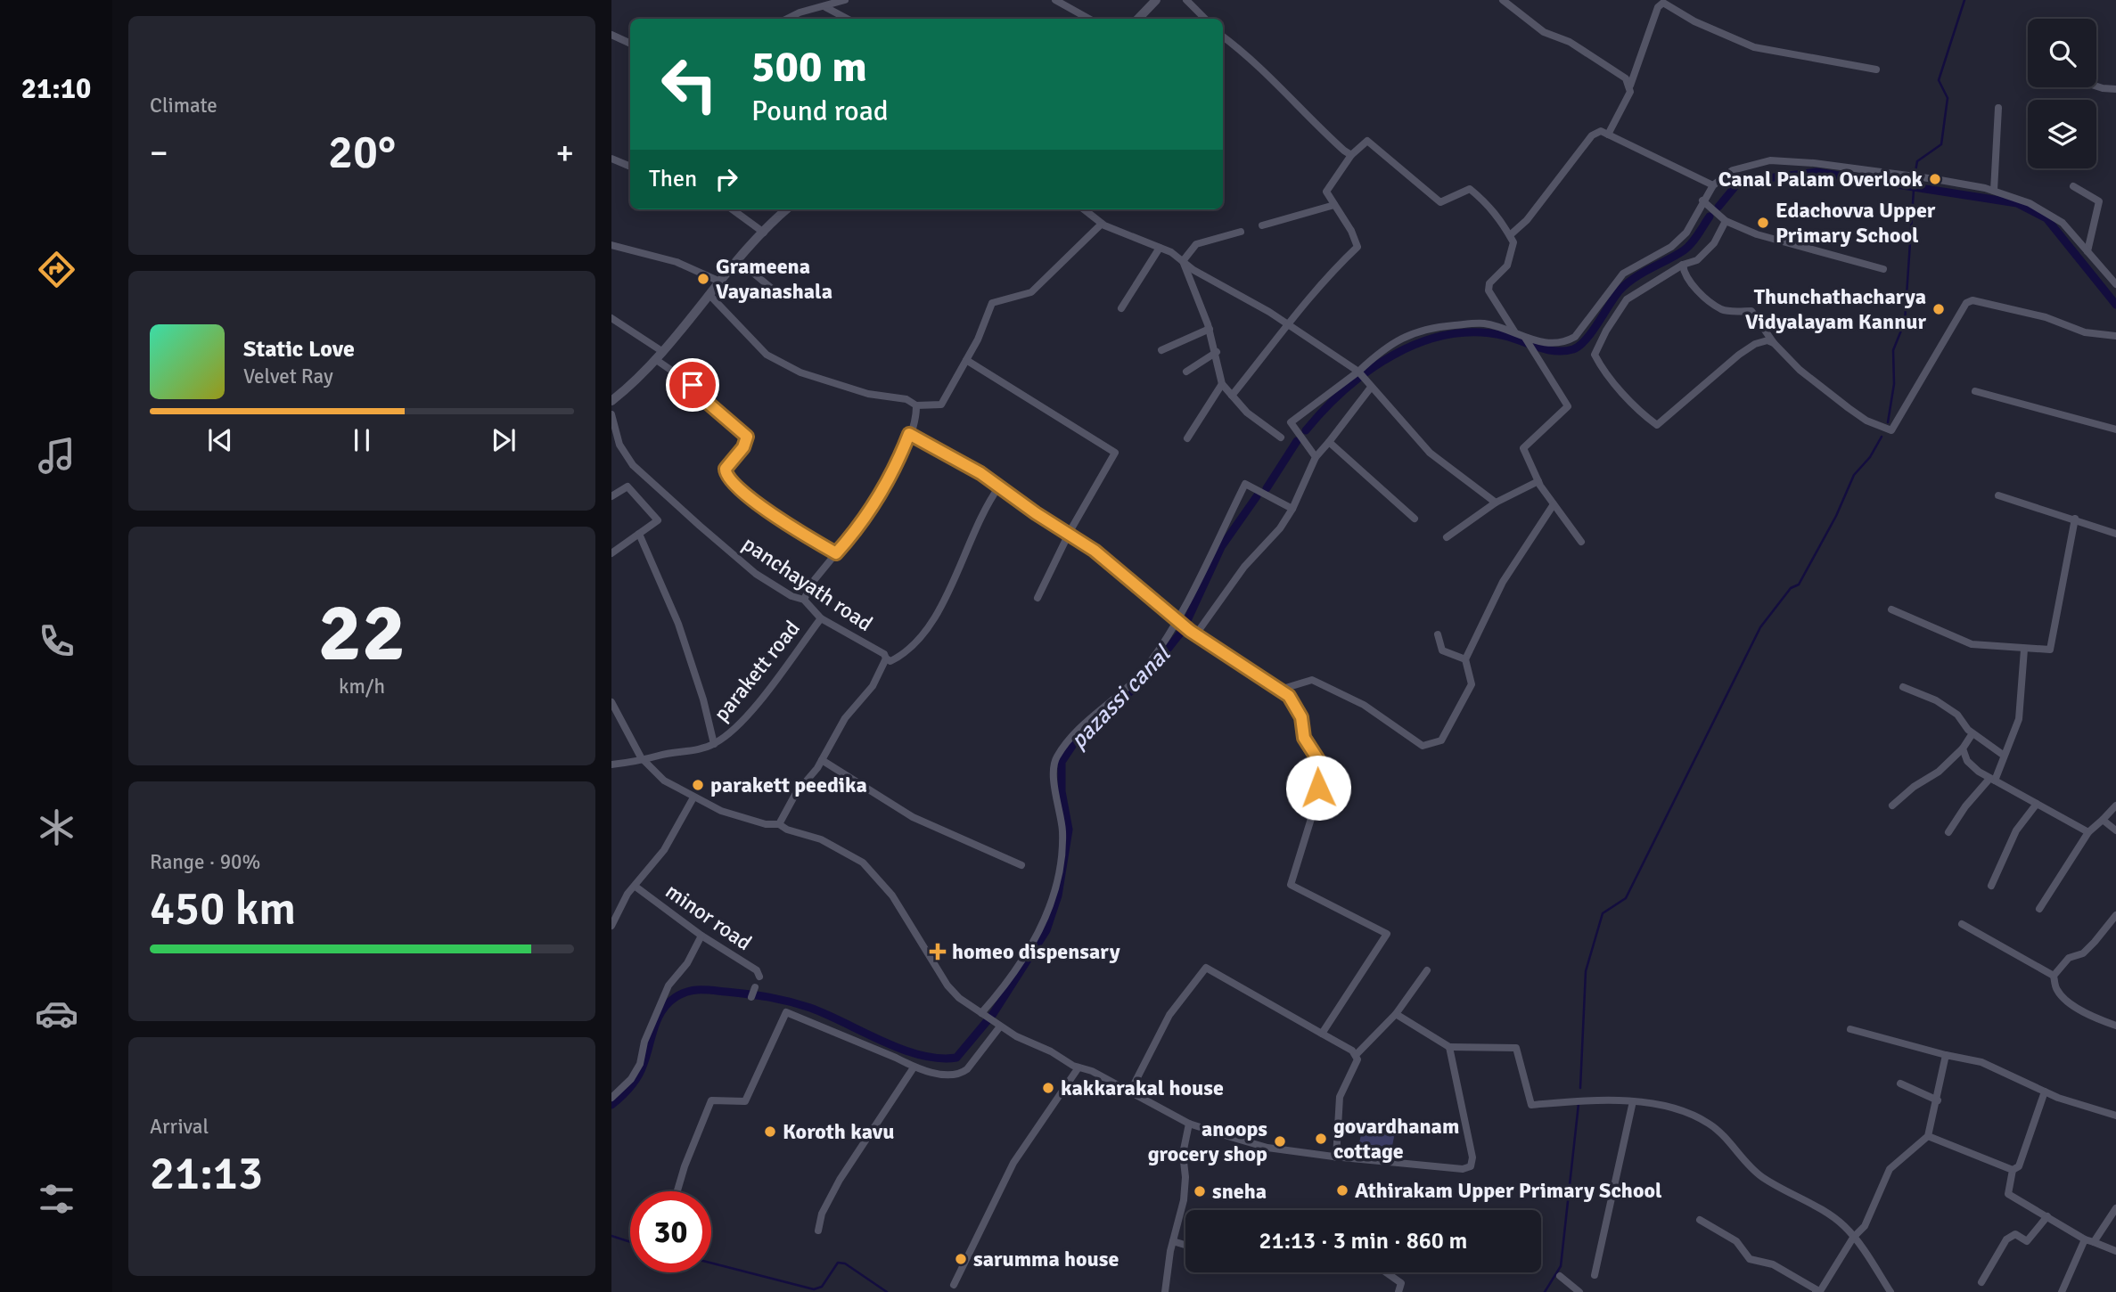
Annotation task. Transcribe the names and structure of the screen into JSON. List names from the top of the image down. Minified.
{"streets":{"street":["panchayath road","parakett road","minor road"]},"crossings":[["panchayath road","parakett road"]],"water":["pazassi canal"],"places":{"other":["Canal Palam Overlook","Edachovva Upper Primary School","Grameena Vayanashala","Thunchathacharya Vidyalayam Kannur","parakett peedika","kakkarakal house","Koroth kavu","govardhanam cottage","anoops grocery shop","Athirakam Upper Primary School","sneha","sarumma house"],"health":["homeo dispensary"]},"page":{"tabs":"21:10","tile":["Climate",["22","km/h"],["Range · 90%","450 km"],["Arrival","21:13"]],"turn":["500 m","Pound road"],"heat":["−","20°","+"],"then":"Then","song":["Static Love","Velvet Ray"],"limit":"30","trip":"21:13 · 3 min · 860 m"}}
